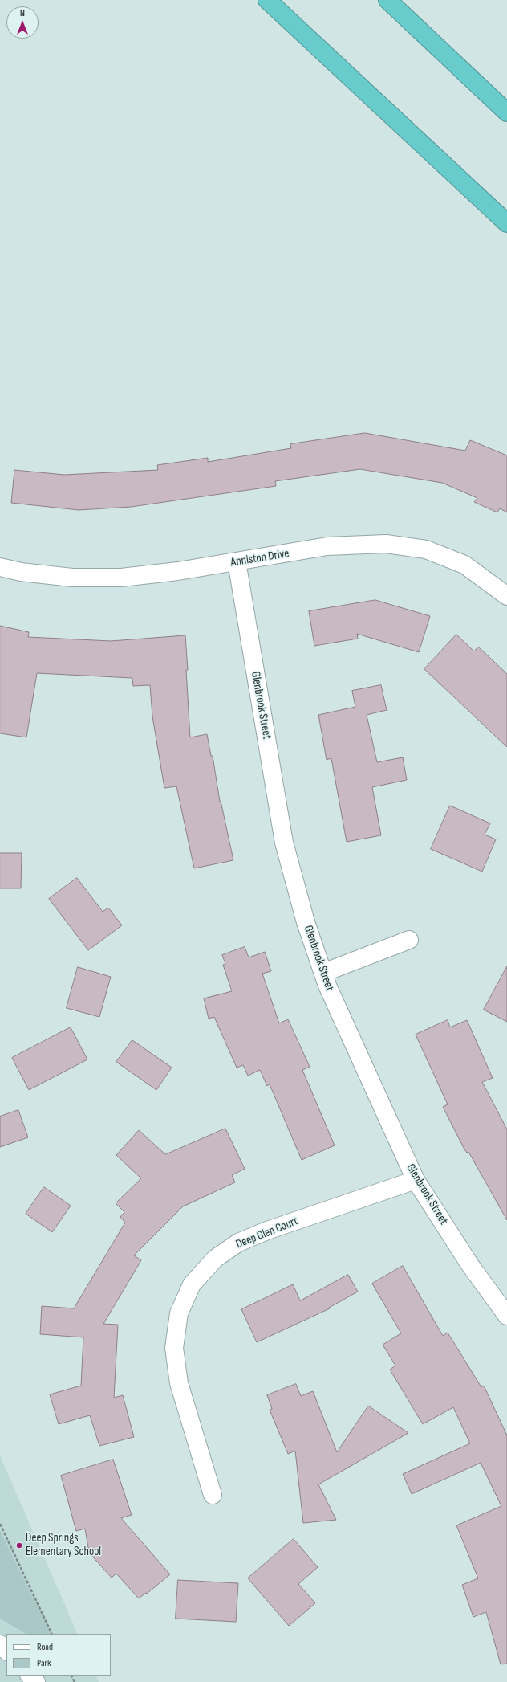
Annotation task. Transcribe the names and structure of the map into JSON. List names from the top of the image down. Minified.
{"streets":{"street":["Anniston Drive","Glenbrook Street","Deep Glen Court"]},"crossings":[["Anniston Drive","Glenbrook Street"],["Glenbrook Street","Deep Glen Court"]],"places":["Deep Springs Elementary School"],"legend":["Road","Park"],"north":"top"}
